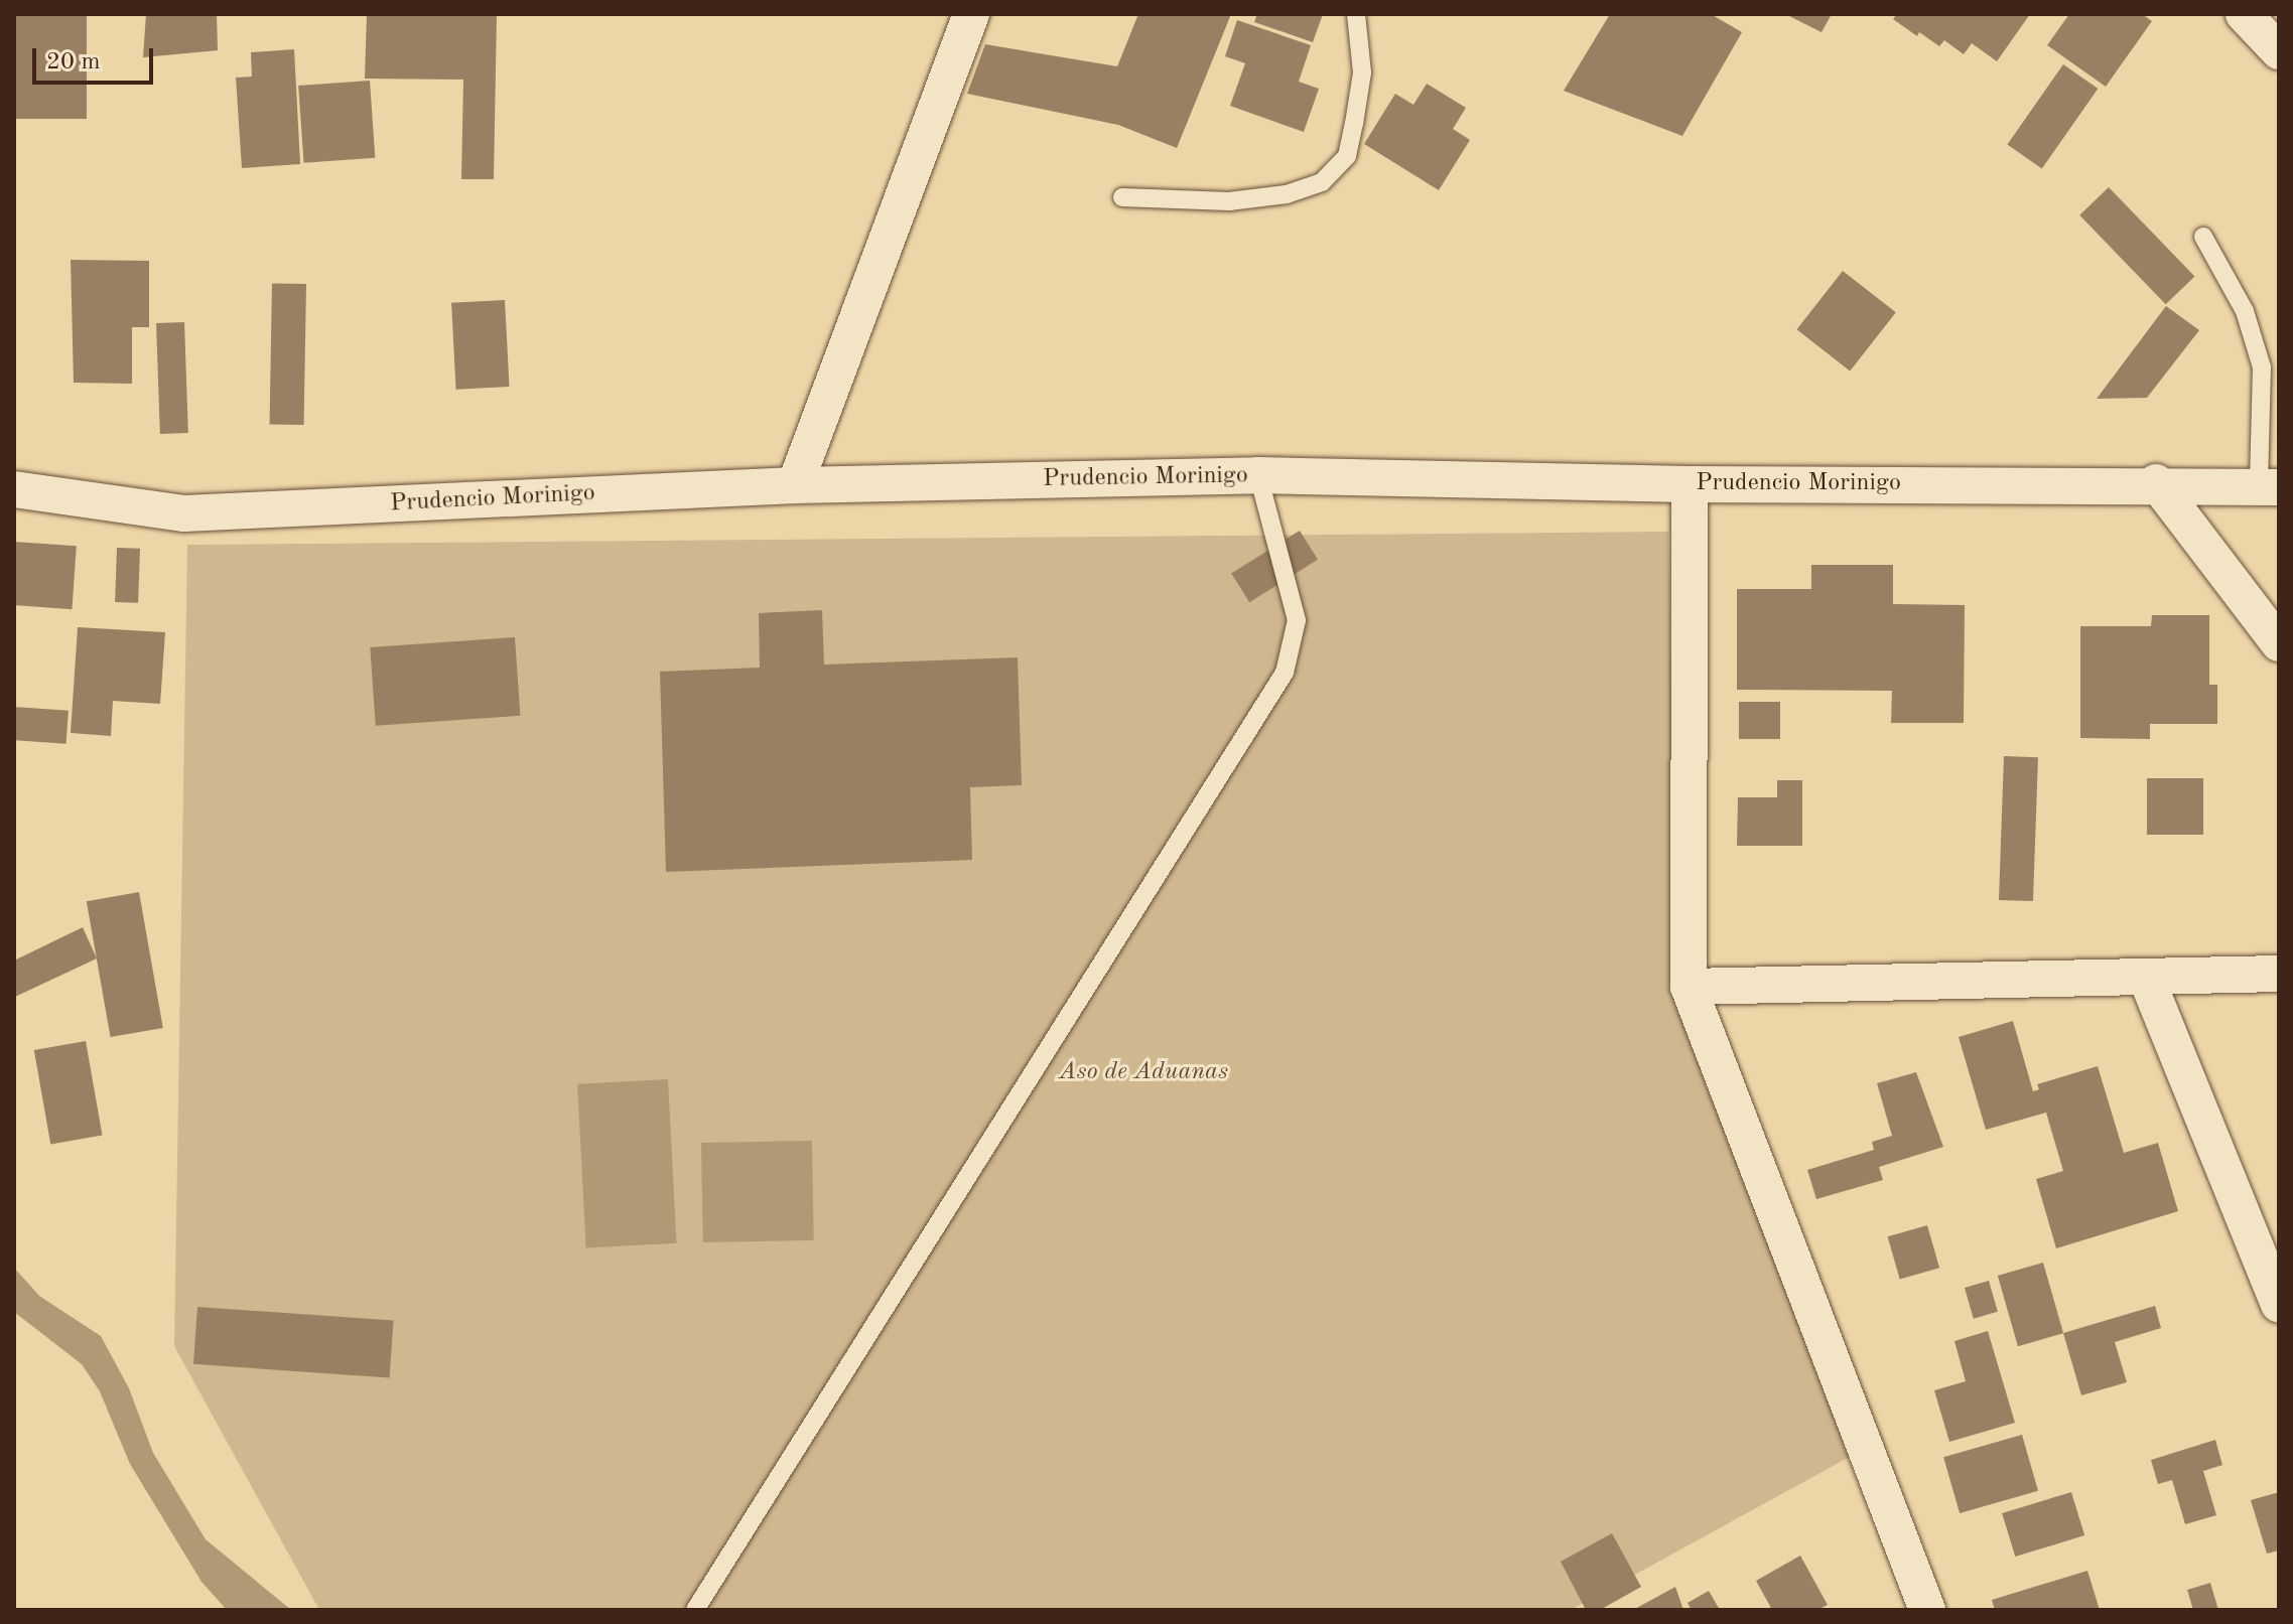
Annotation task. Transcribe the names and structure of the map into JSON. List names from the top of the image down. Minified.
{"streets":{"street":["Prudencio Morinigo"]},"parks":["Aso de Aduanas"],"scale_bar":"20 m"}
